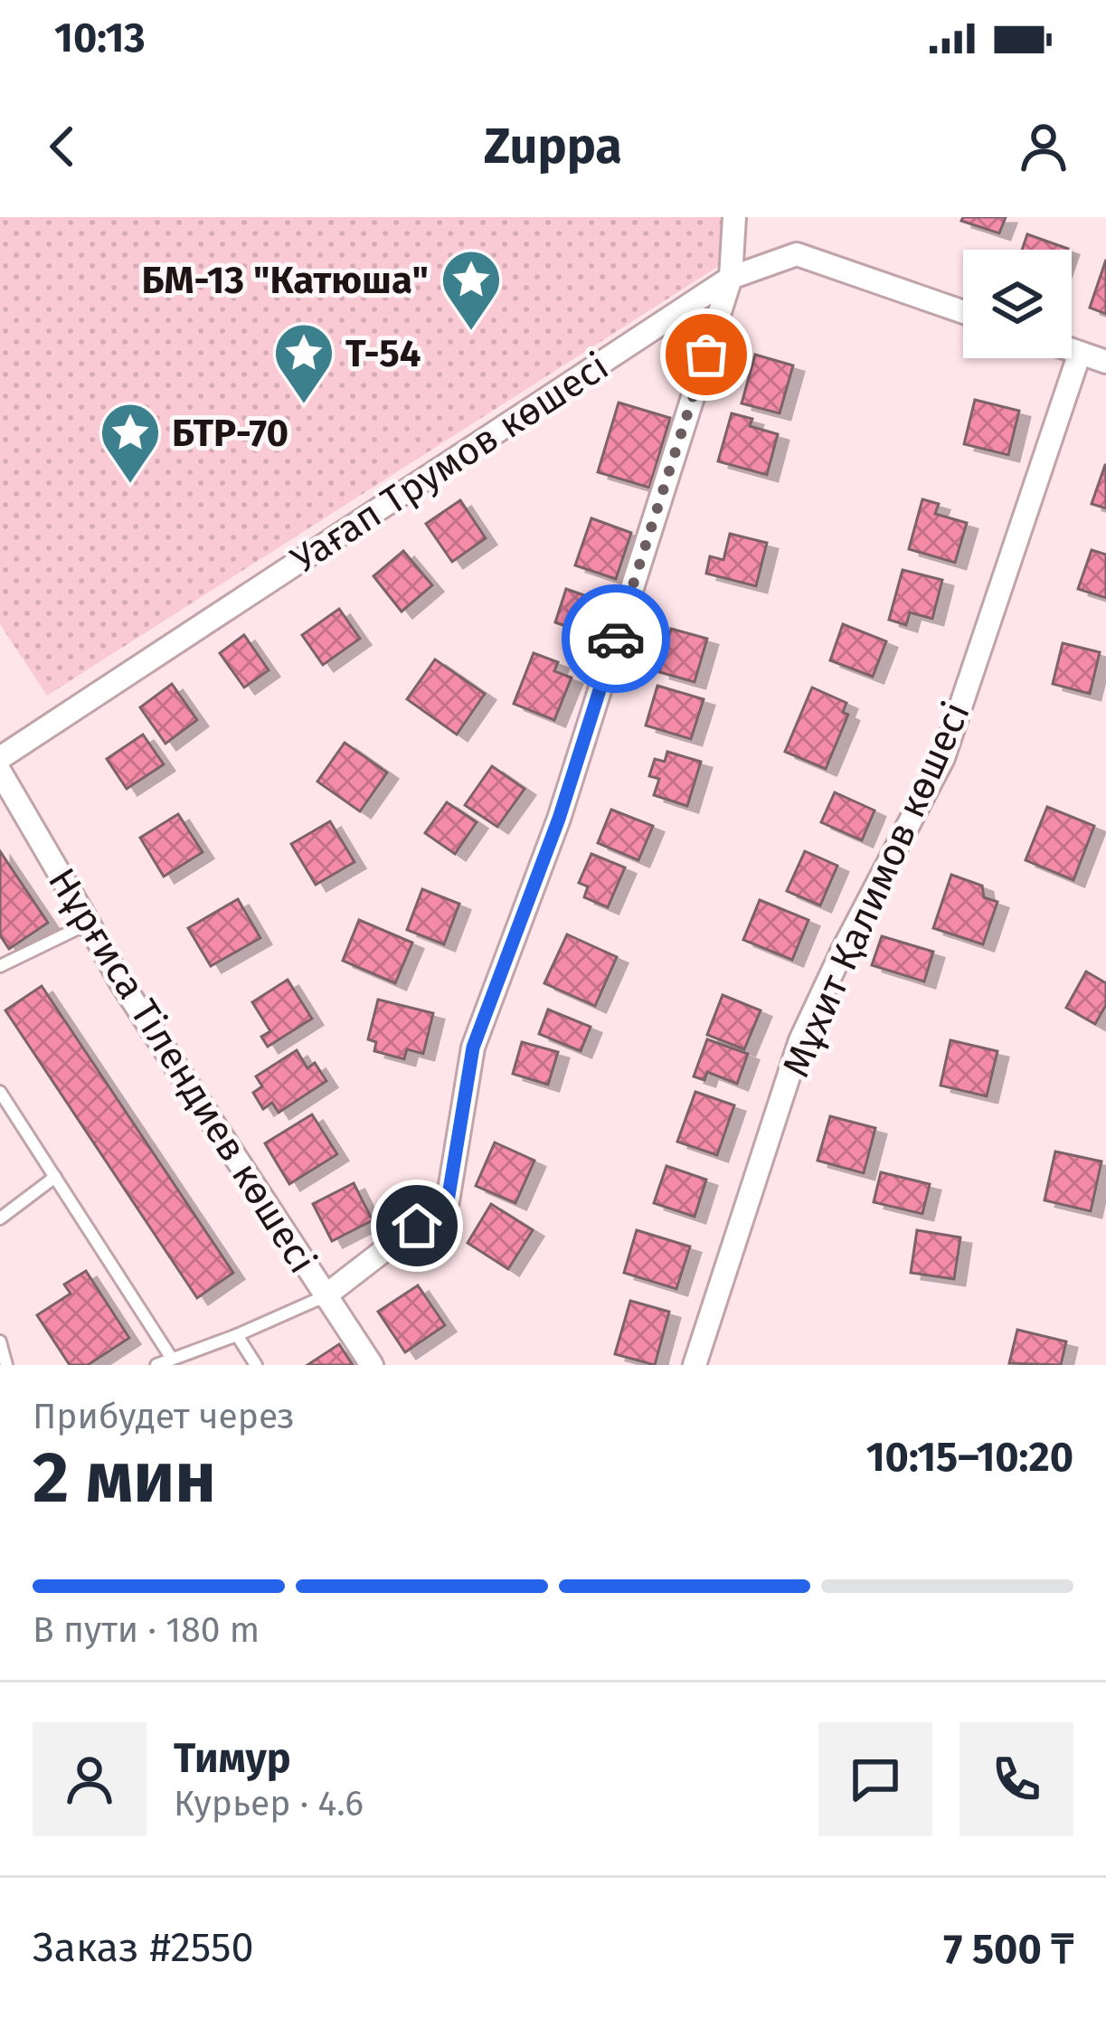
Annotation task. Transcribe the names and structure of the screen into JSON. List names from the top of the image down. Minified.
{"streets":{"street":["Уағап Трумов көшесі","Мұхит Қалимов көшесі","Нұрғиса Тілендиев көшесі"]},"places":{"place":["БМ-13 \"Катюша\"","Т-54","БТР-70"]},"page":{"status":"10:13","header":"Zuppa","heading":["2 мин","Прибудет через","10:15–10:20"],"panel":["Тимур","Курьер · 4.6","Заказ #2550","7 500 ₸"],"bar":"В пути · 180 m"}}
